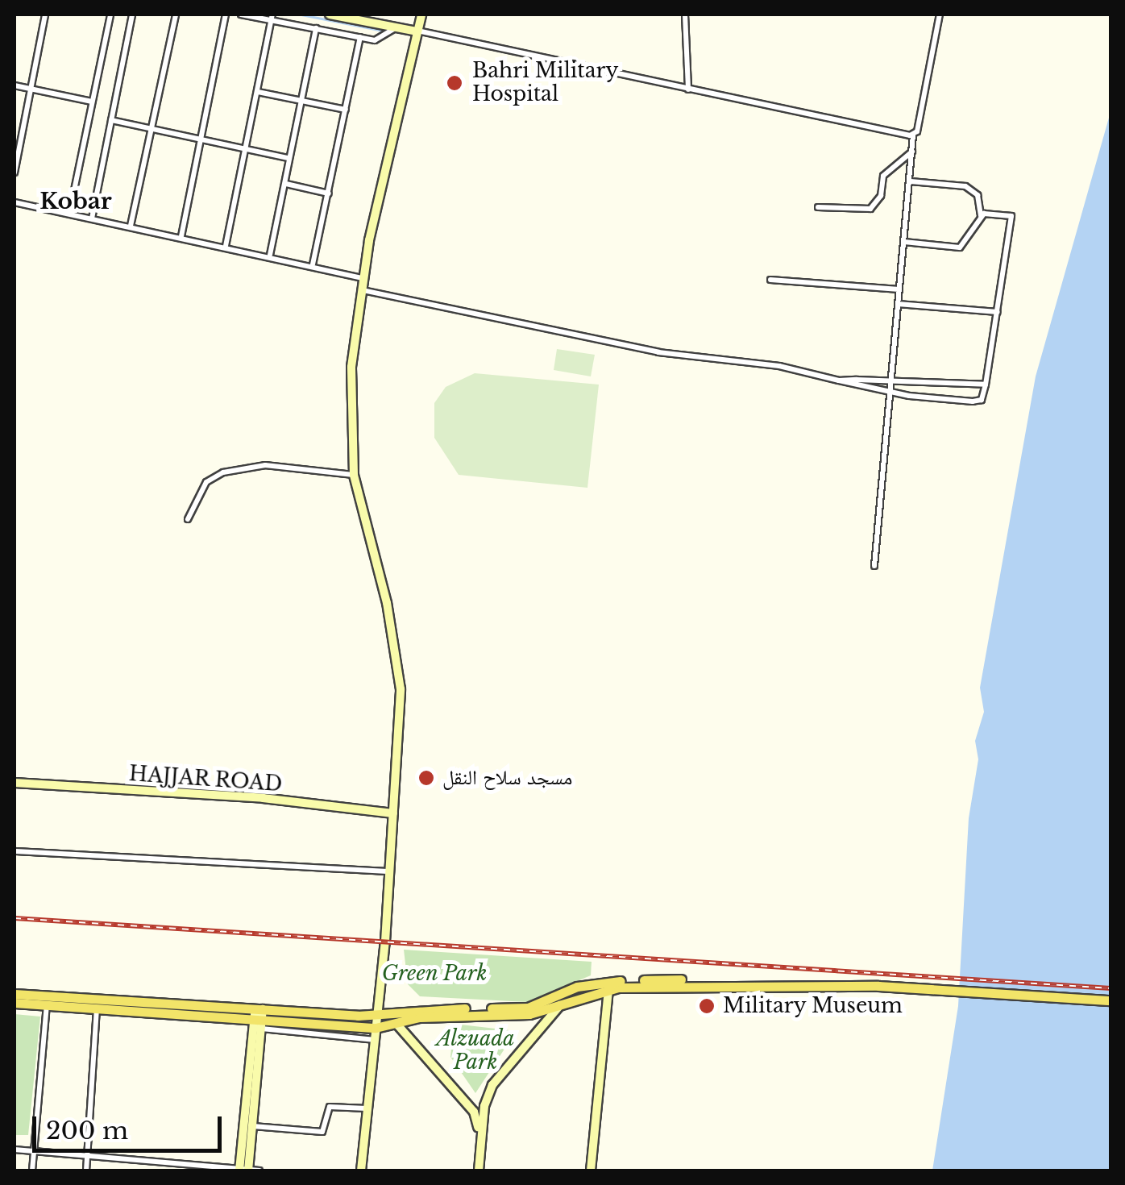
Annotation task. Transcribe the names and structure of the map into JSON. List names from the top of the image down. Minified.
{"streets":{"main road":["HAJJAR ROAD"]},"districts":["Kobar"],"parks":["Green Park","Alzuada Park"],"places":["Bahri Military Hospital","مسجد سلاح النقل","Military Museum"],"scale_bar":"200 m"}
